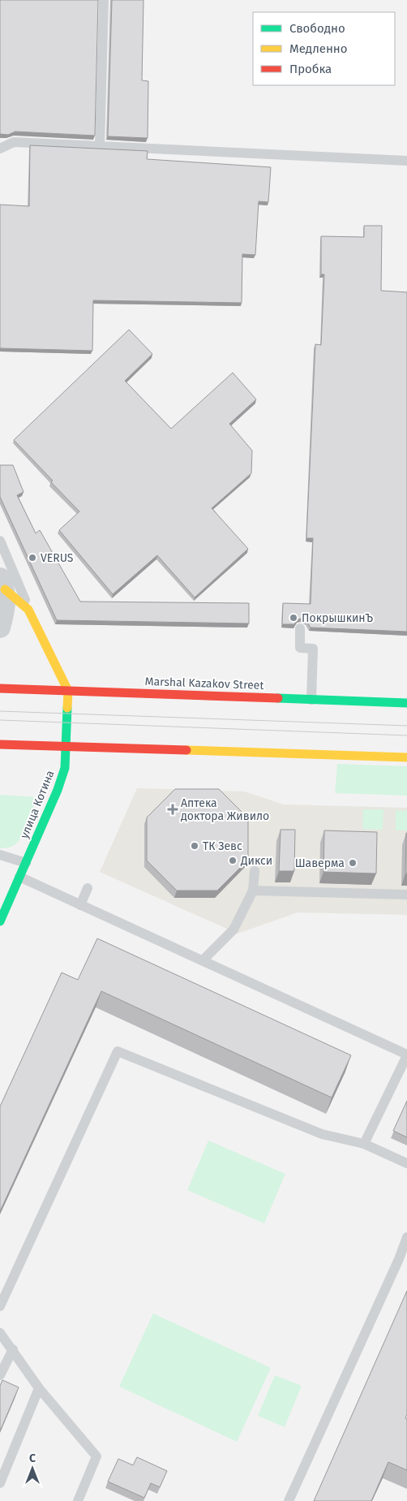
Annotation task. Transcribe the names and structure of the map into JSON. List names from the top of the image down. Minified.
{"streets":{"main road":["Marshal Kazakov Street","улица Котина"]},"crossings":[["Marshal Kazakov Street","улица Котина"]],"places":{"other":["VERUS","ПокрышкинЪ","ТК Зевс","Дикси","Шаверма"],"health":["Аптека доктора Живило"]},"legend":["Свободно","Медленно","Пробка"],"north":"top"}
